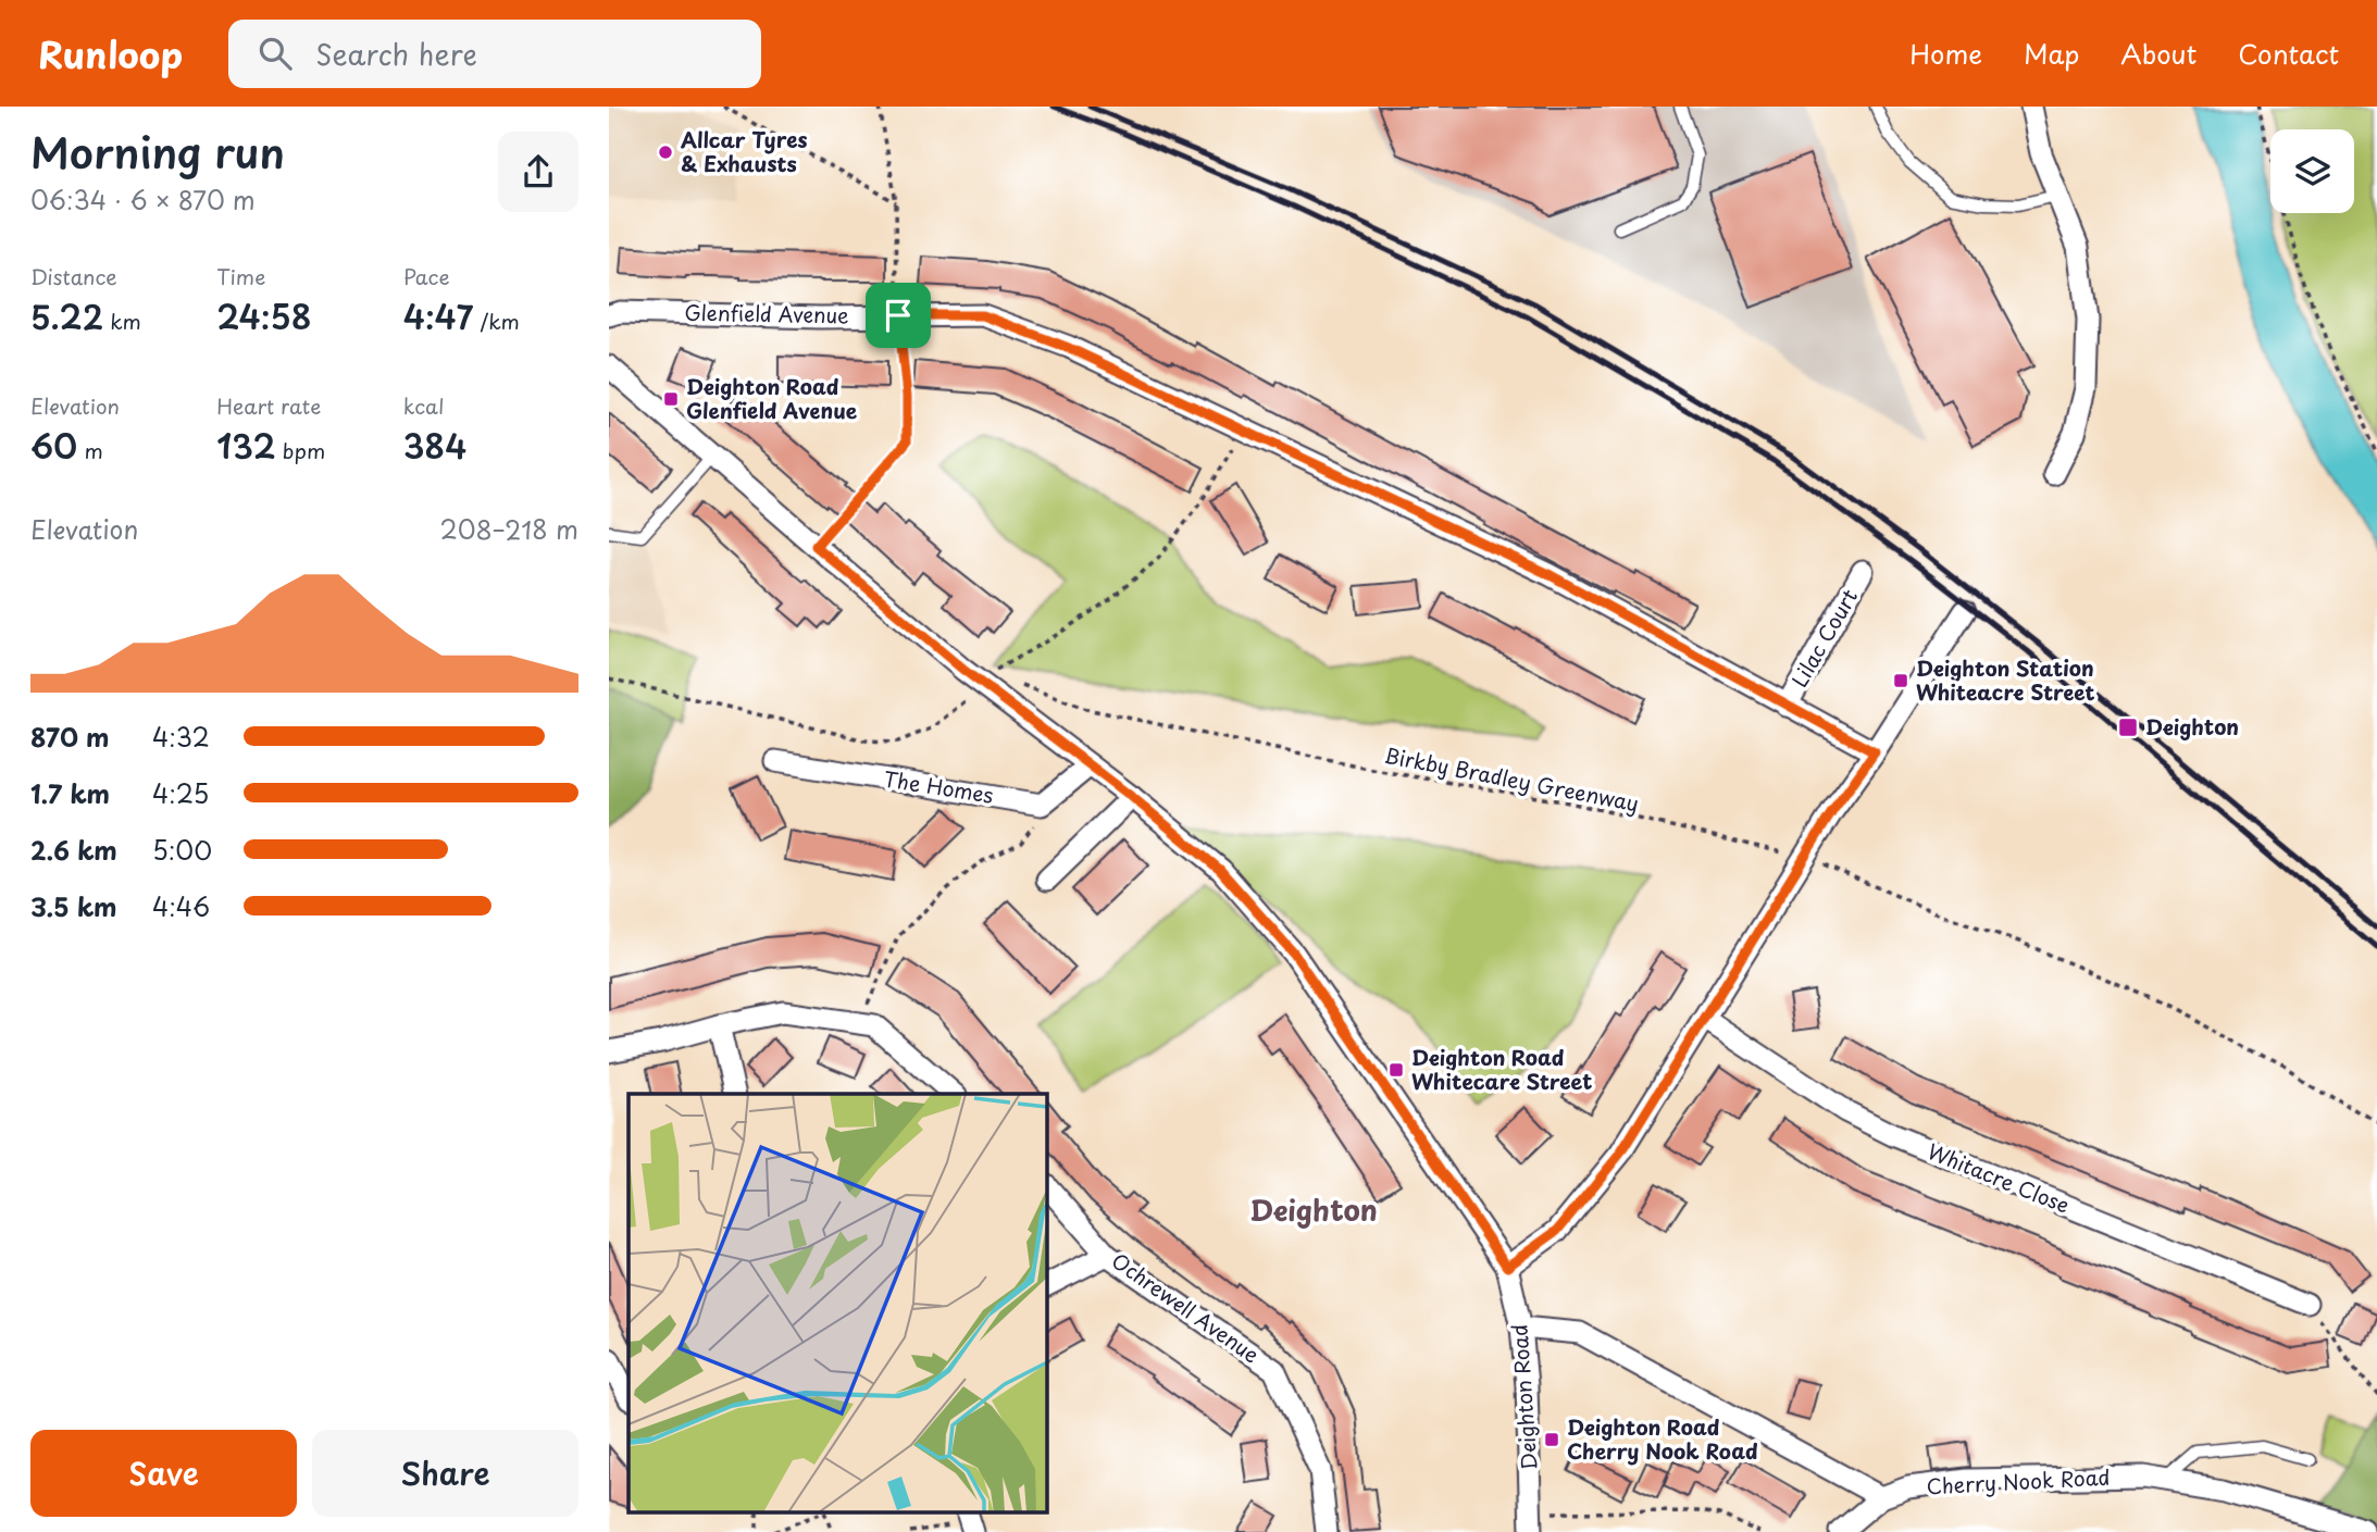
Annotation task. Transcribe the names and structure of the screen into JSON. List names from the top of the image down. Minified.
{"streets":{"street":["Glenfield Avenue","Lilac Court","The Homes","Whitacre Close","Ochrewell Avenue","Deighton Road","Cherry Nook Road"],"path":["Birkby Bradley Greenway"]},"crossings":[["Glenfield Avenue","Lilac Court"],["Birkby Bradley Greenway","Deighton Road"]],"districts":["Deighton"],"places":{"other":["Allcar Tyres & Exhausts"],"transit":["Deighton Road Glenfield Avenue","Deighton Station Whiteacre Street","Deighton","Deighton Road Whitecare Street","Deighton Road Cherry Nook Road"]},"page":{"header":"Runloop","search":"Search here","nav":["Home","Map","About","Contact"],"heading":["Morning run","06:34 · 6 × 870 m"],"stats":[["Distance","5.22 km"],["Time","24:58"],["Pace","4:47 /km"],["Elevation","60 m"],["Heart rate","132 bpm"],["kcal","384"]],"chart":["Elevation","208–218 m"],"list":[{"name":"870 m","note":"4:32"},{"name":"1.7 km","note":"4:25"},{"name":"2.6 km","note":"5:00"},{"name":"3.5 km","note":"4:46"}],"buttons":["Save","Share"]}}
